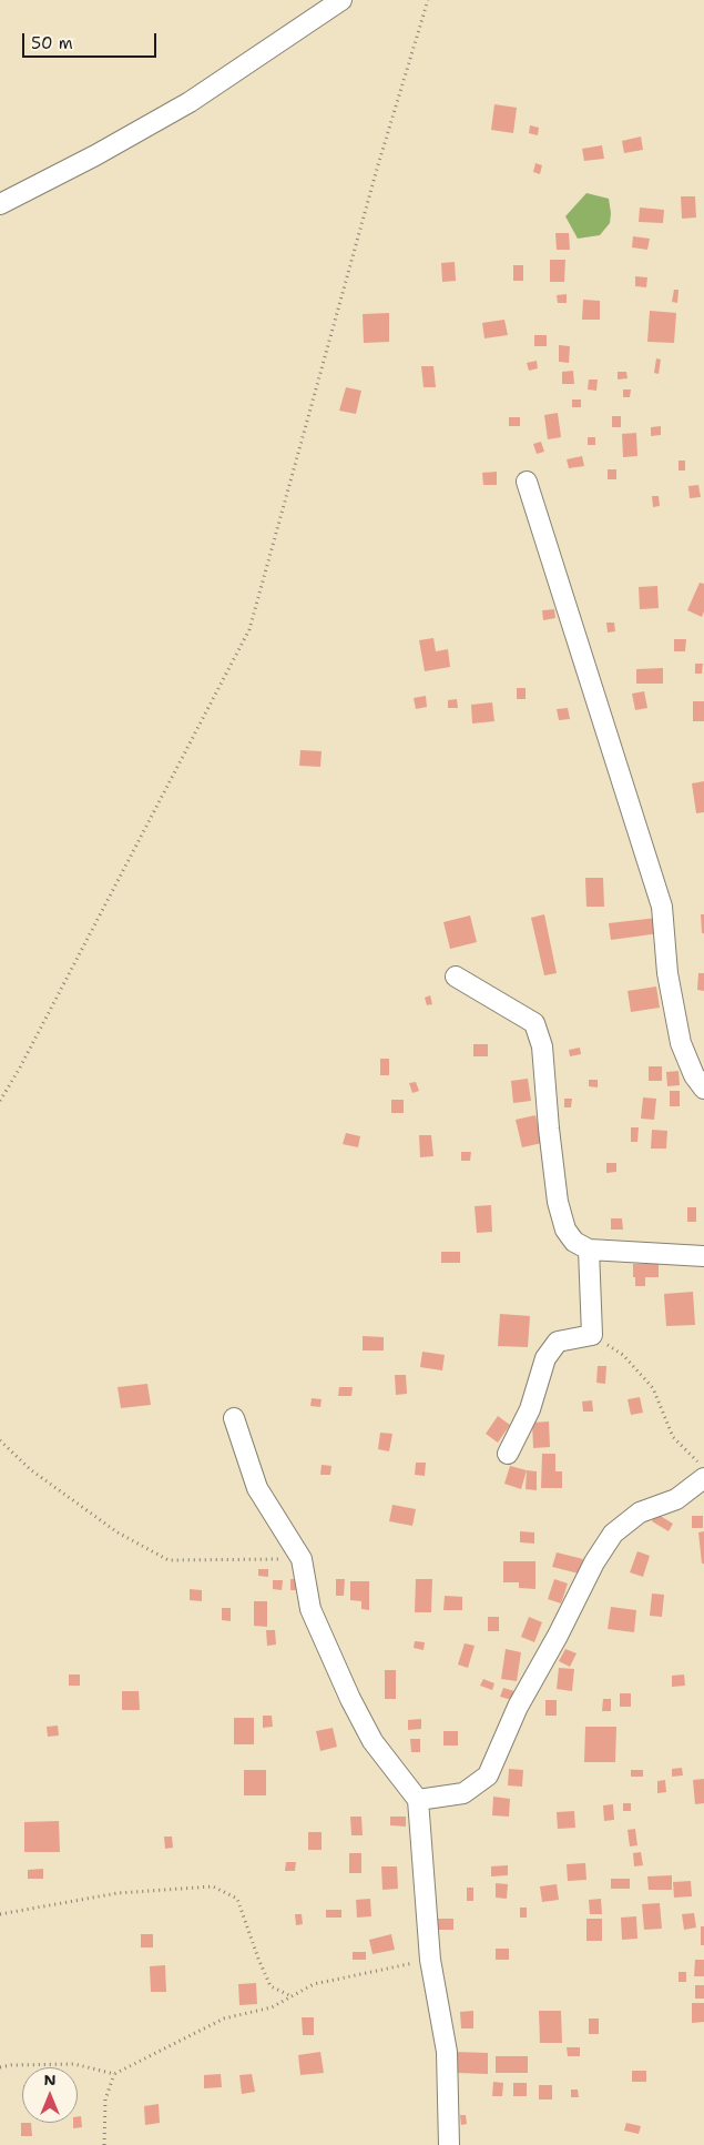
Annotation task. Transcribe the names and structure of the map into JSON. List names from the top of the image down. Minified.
{"scale_bar":"50 m","north":"top"}
